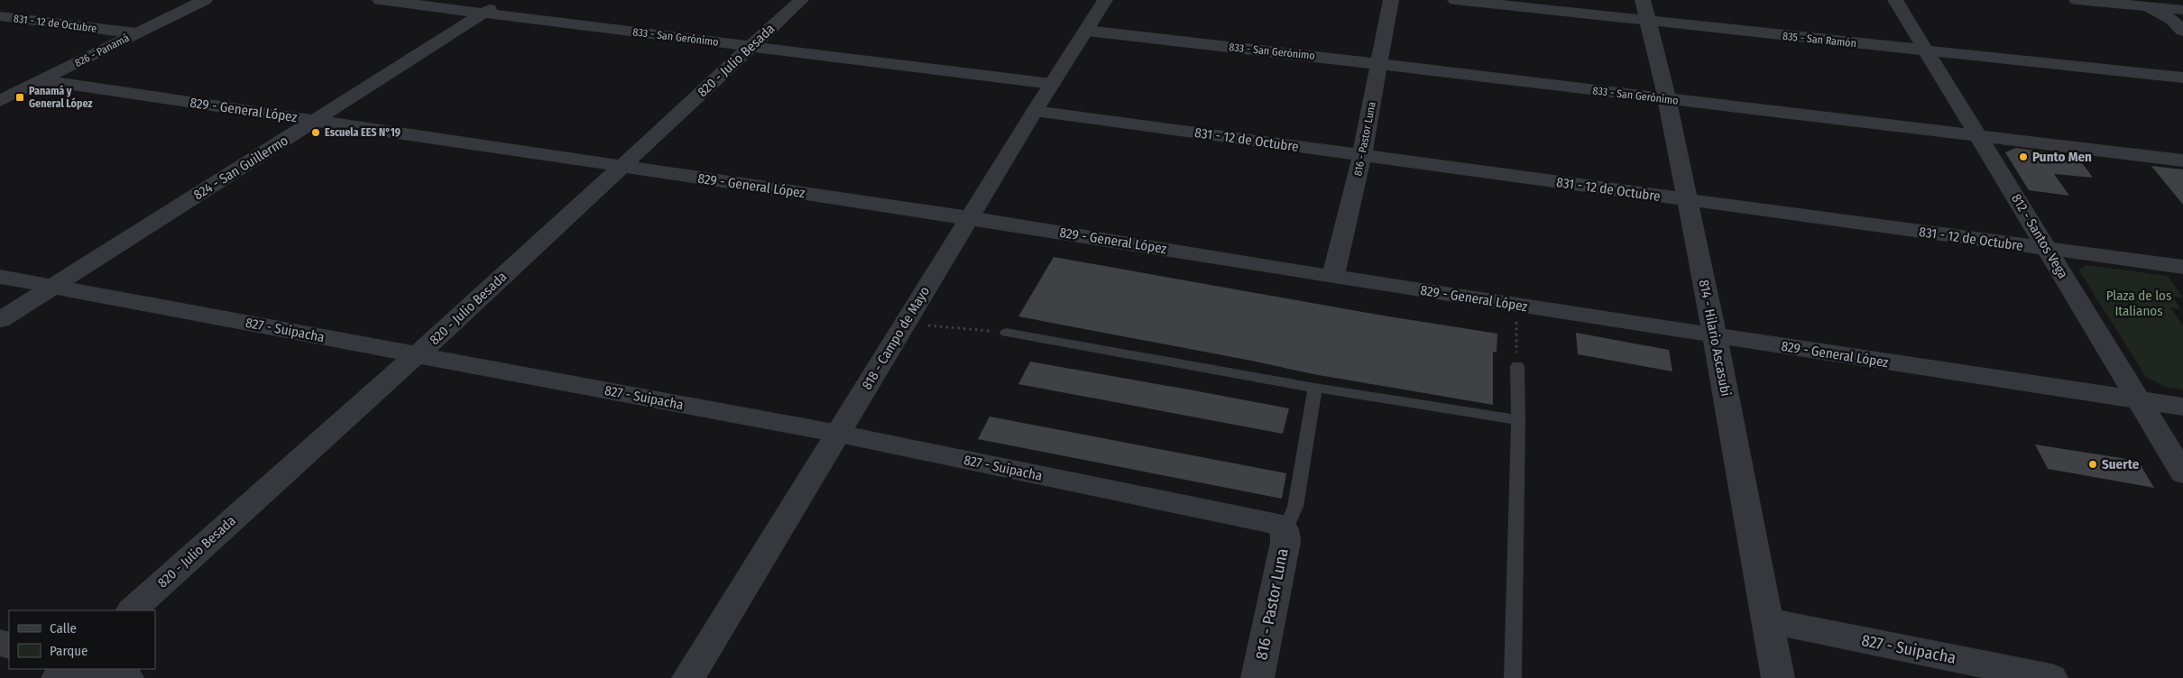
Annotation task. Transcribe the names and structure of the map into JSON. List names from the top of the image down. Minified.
{"streets":{"street":["831 - 12 de Octubre","833 - San Gerónimo","835 - San Ramón","826 - Panamá","820 - Julio Besada","829 - General López","816 - Pastor Luna","824 - San Guillermo","812 - Santos Vega","827 - Suipacha","818 - Campo de Mayo","814 - Hilario Ascasubi"]},"crossings":[["831 - 12 de Octubre","826 - Panamá"],["831 - 12 de Octubre","816 - Pastor Luna"],["831 - 12 de Octubre","812 - Santos Vega"],["831 - 12 de Octubre","818 - Campo de Mayo"],["831 - 12 de Octubre","814 - Hilario Ascasubi"],["833 - San Gerónimo","820 - Julio Besada"],["833 - San Gerónimo","816 - Pastor Luna"],["833 - San Gerónimo","824 - San Guillermo"],["833 - San Gerónimo","812 - Santos Vega"],["833 - San Gerónimo","818 - Campo de Mayo"],["833 - San Gerónimo","814 - Hilario Ascasubi"],["835 - San Ramón","812 - Santos Vega"],["835 - San Ramón","814 - Hilario Ascasubi"],["826 - Panamá","829 - General López"],["820 - Julio Besada","829 - General López"],["820 - Julio Besada","827 - Suipacha"],["829 - General López","816 - Pastor Luna"],["829 - General López","824 - San Guillermo"],["829 - General López","812 - Santos Vega"],["829 - General López","818 - Campo de Mayo"],["829 - General López","814 - Hilario Ascasubi"],["816 - Pastor Luna","827 - Suipacha"],["824 - San Guillermo","827 - Suipacha"],["827 - Suipacha","818 - Campo de Mayo"],["827 - Suipacha","814 - Hilario Ascasubi"]],"parks":["Plaza de los Italianos"],"places":{"transit":["Panamá y General López"],"other":["Escuela EES N°19","Punto Men","Suerte"]},"legend":["Calle","Parque"]}
